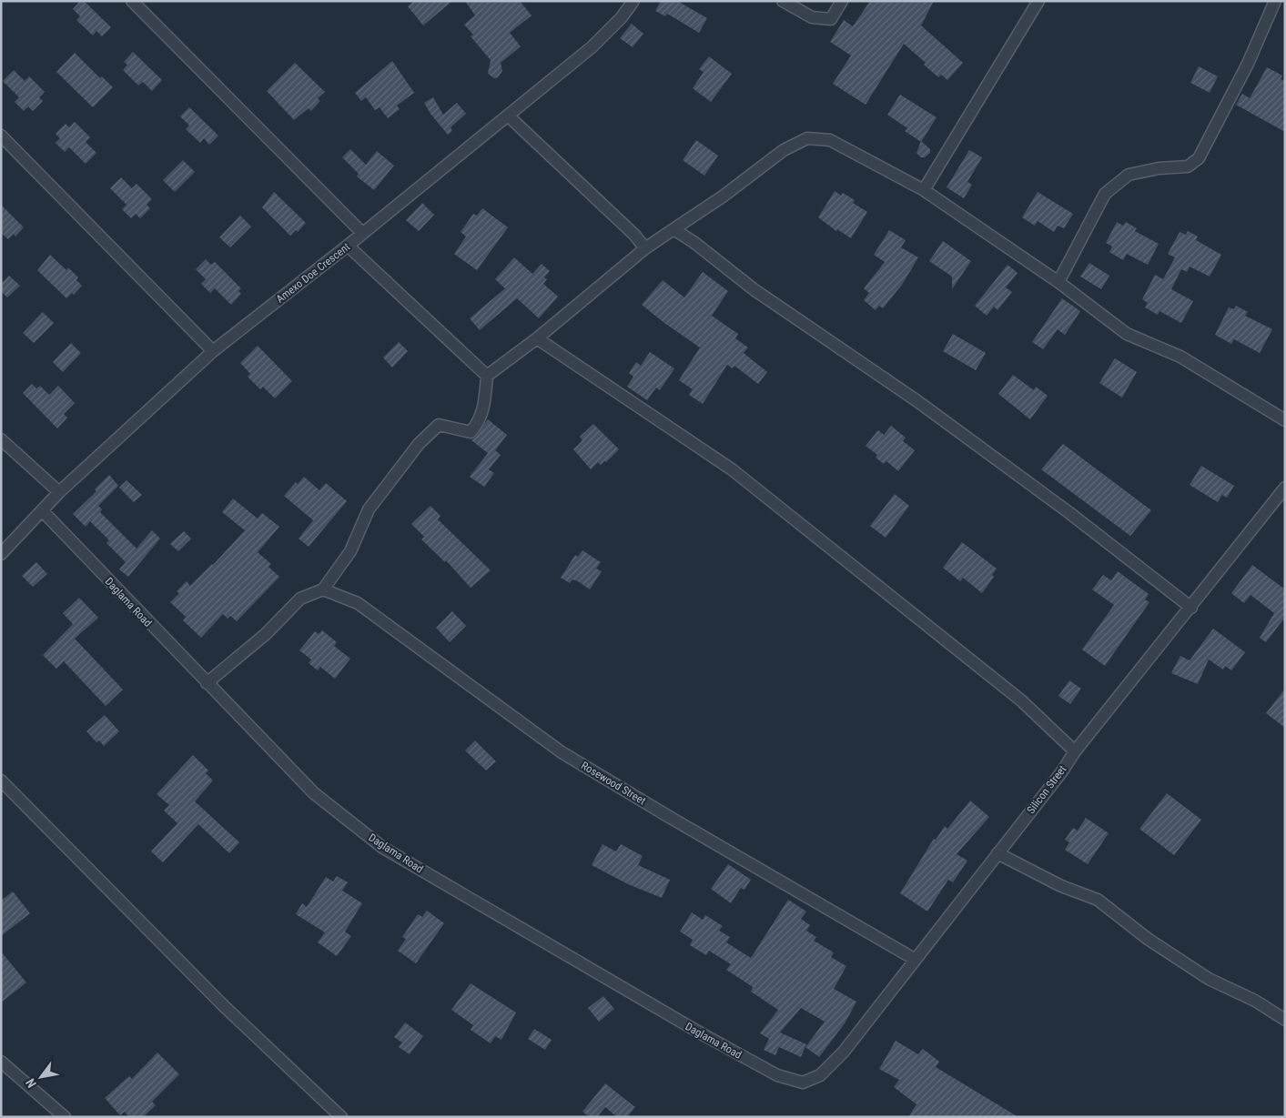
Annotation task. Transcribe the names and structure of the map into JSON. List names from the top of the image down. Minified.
{"streets":{"street":["Amexo Doe Crescent","Daglama Road","Rosewood Street","Silicon Street"]},"crossings":[["Amexo Doe Crescent","Daglama Road"],["Daglama Road","Silicon Street"],["Rosewood Street","Silicon Street"]],"north":"bottom left"}
